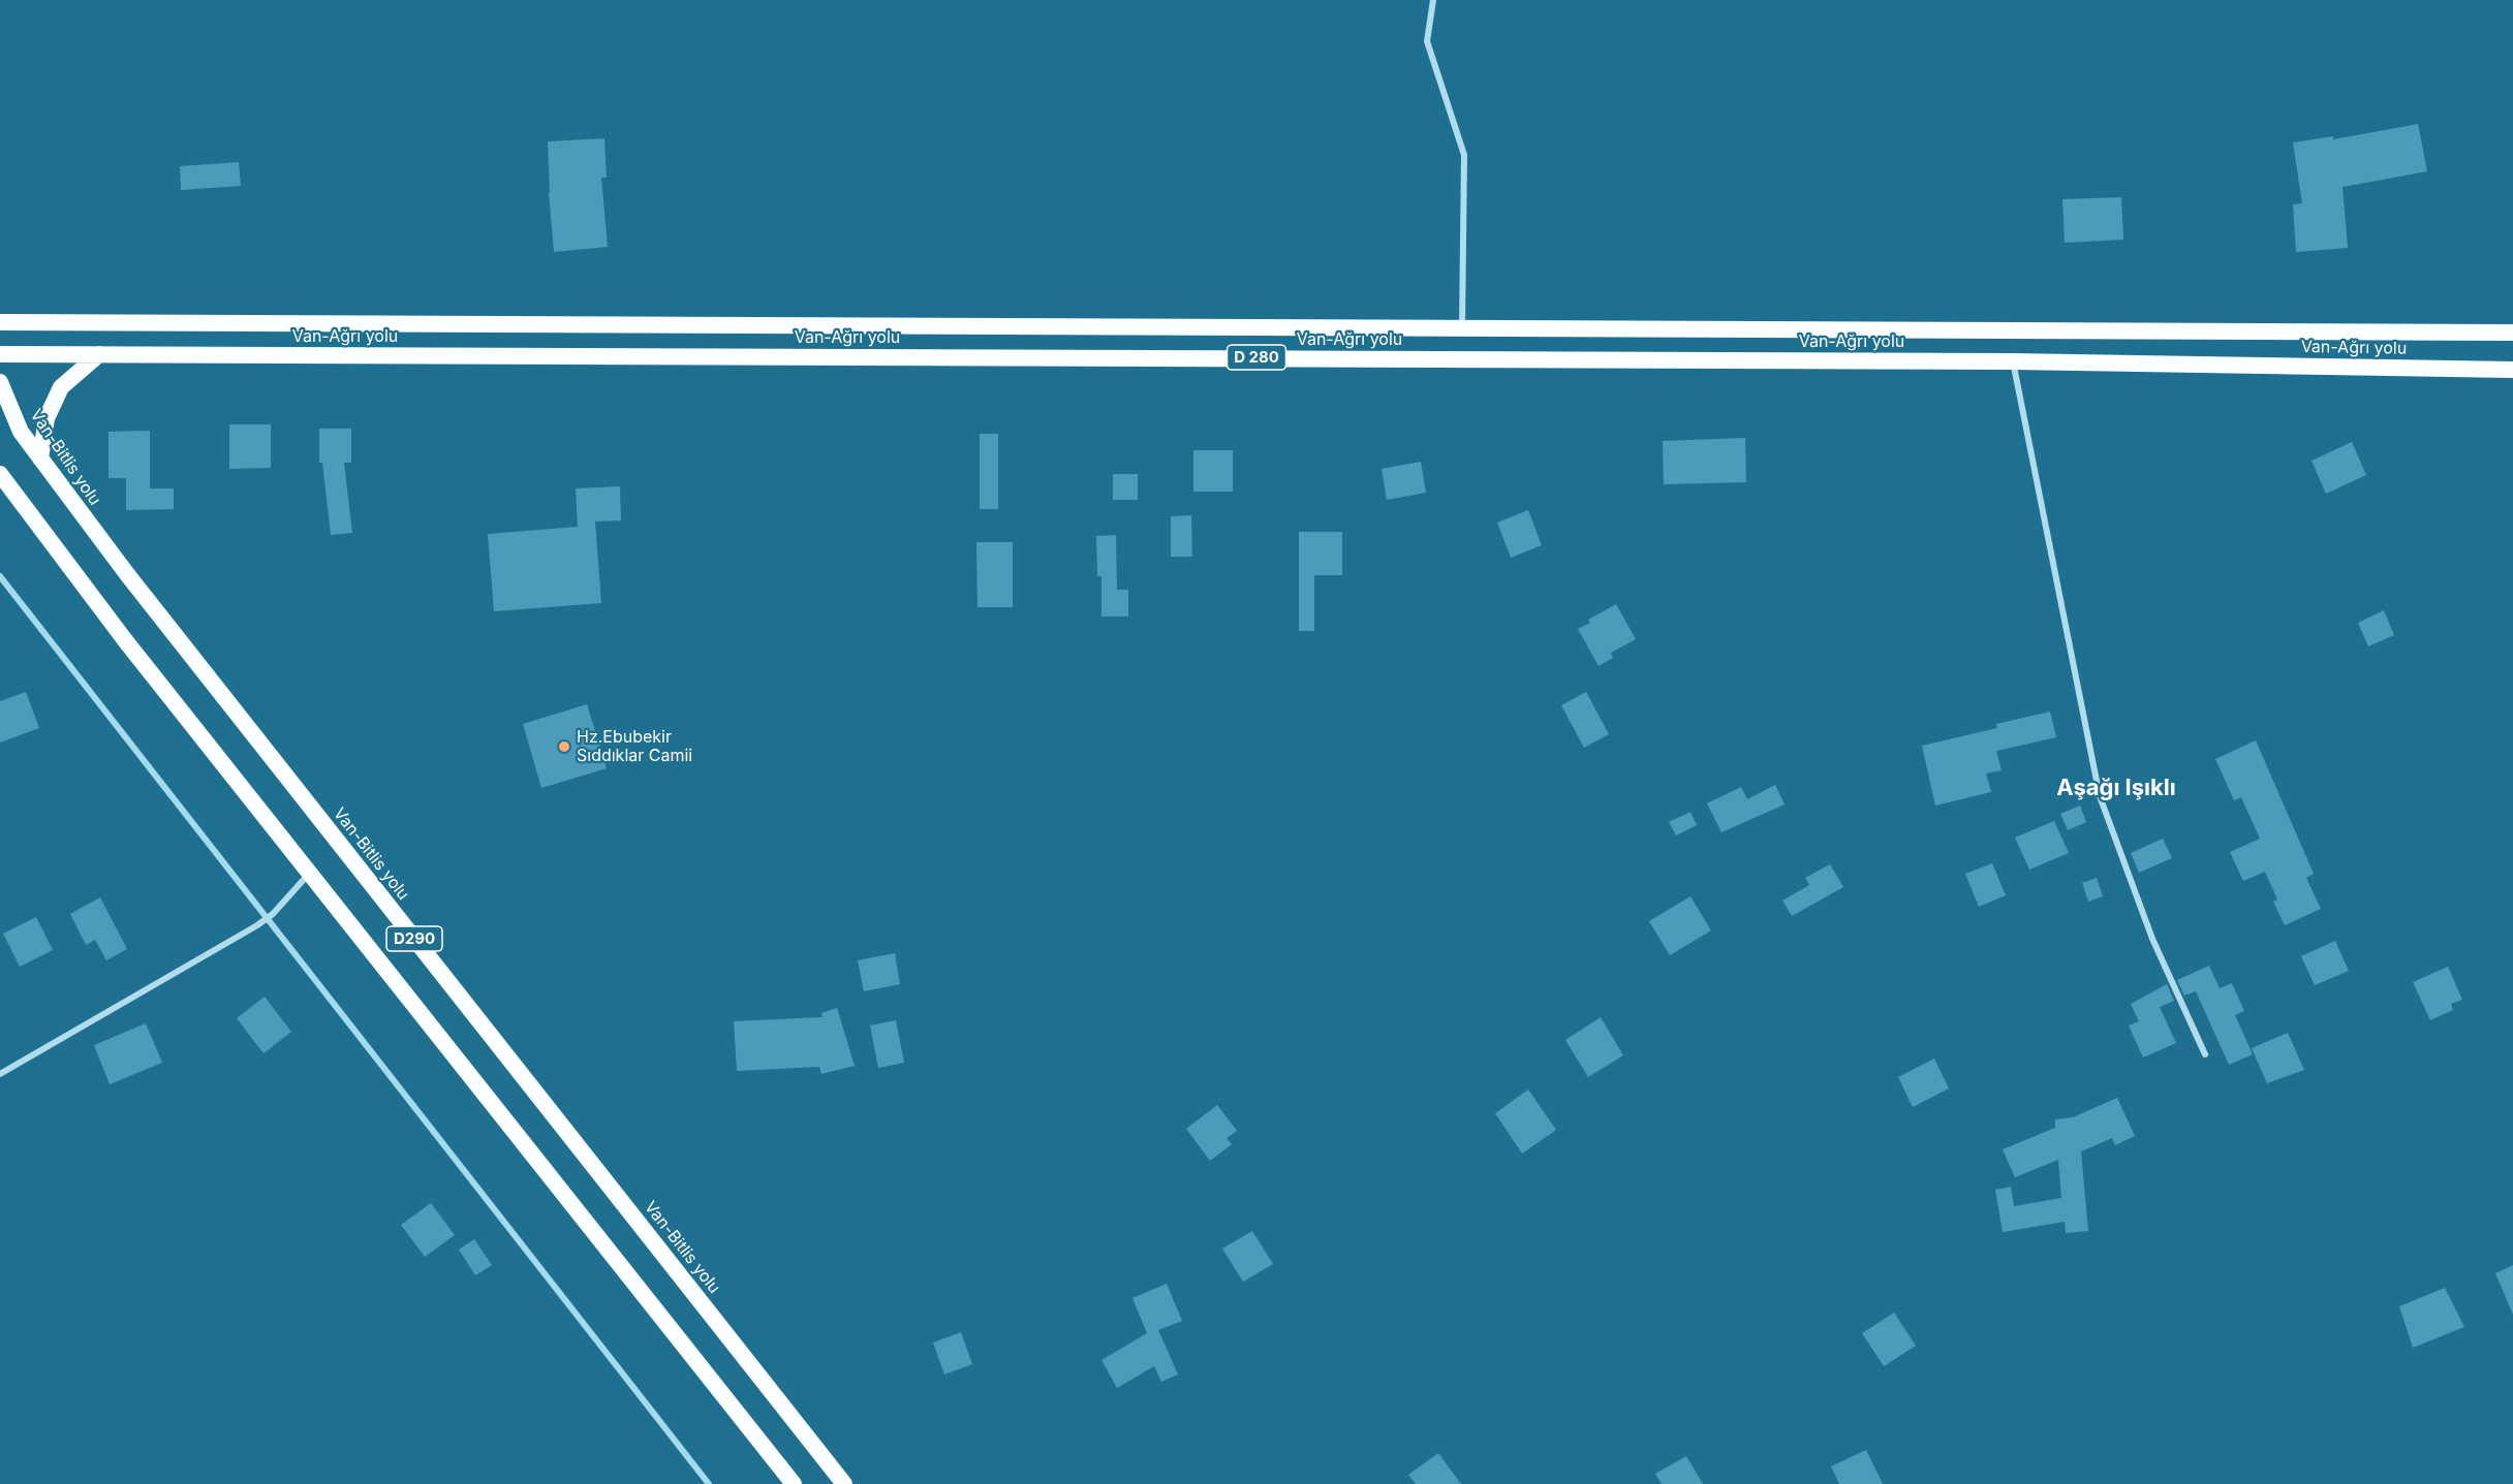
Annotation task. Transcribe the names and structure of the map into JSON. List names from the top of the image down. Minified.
{"streets":{"highway":["Van-Ağrı yolu","D 280","Van-Bitlis yolu","D290"]},"districts":["Aşağı Işıklı"],"places":["Hz.Ebubekir Sıddıklar Camii"]}
